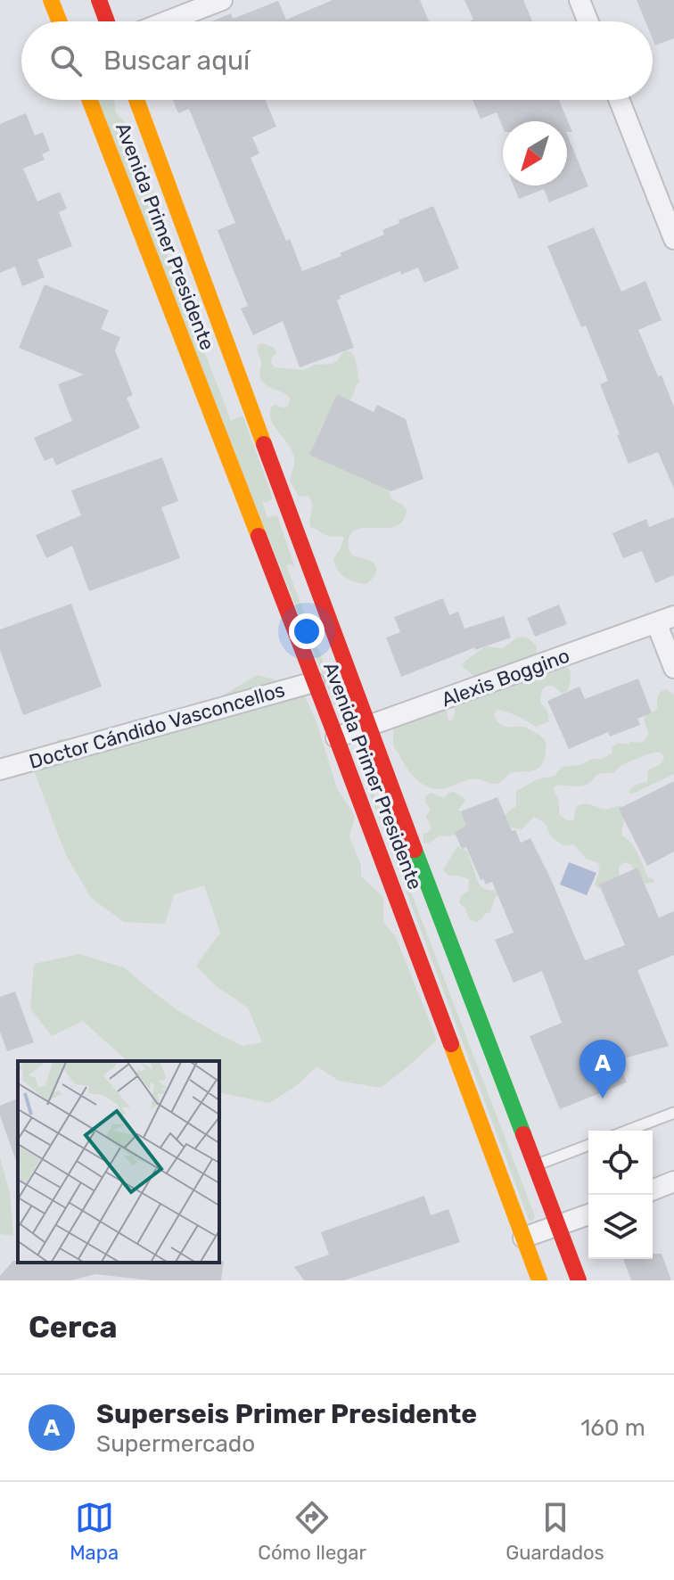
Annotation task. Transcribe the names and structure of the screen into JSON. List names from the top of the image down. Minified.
{"streets":{"main road":["Avenida Primer Presidente"],"street":["Alexis Boggino","Doctor Cándido Vasconcellos"]},"crossings":[["Avenida Primer Presidente","Alexis Boggino"],["Avenida Primer Presidente","Doctor Cándido Vasconcellos"]],"north":"bottom left","page":{"search":"Buscar aquí","pins":"A","heading":"Cerca","list":[{"mark":"A","name":"Superseis Primer Presidente","note":"Supermercado","value":"160 m"}],"nav":["Mapa","Cómo llegar","Guardados"]}}
